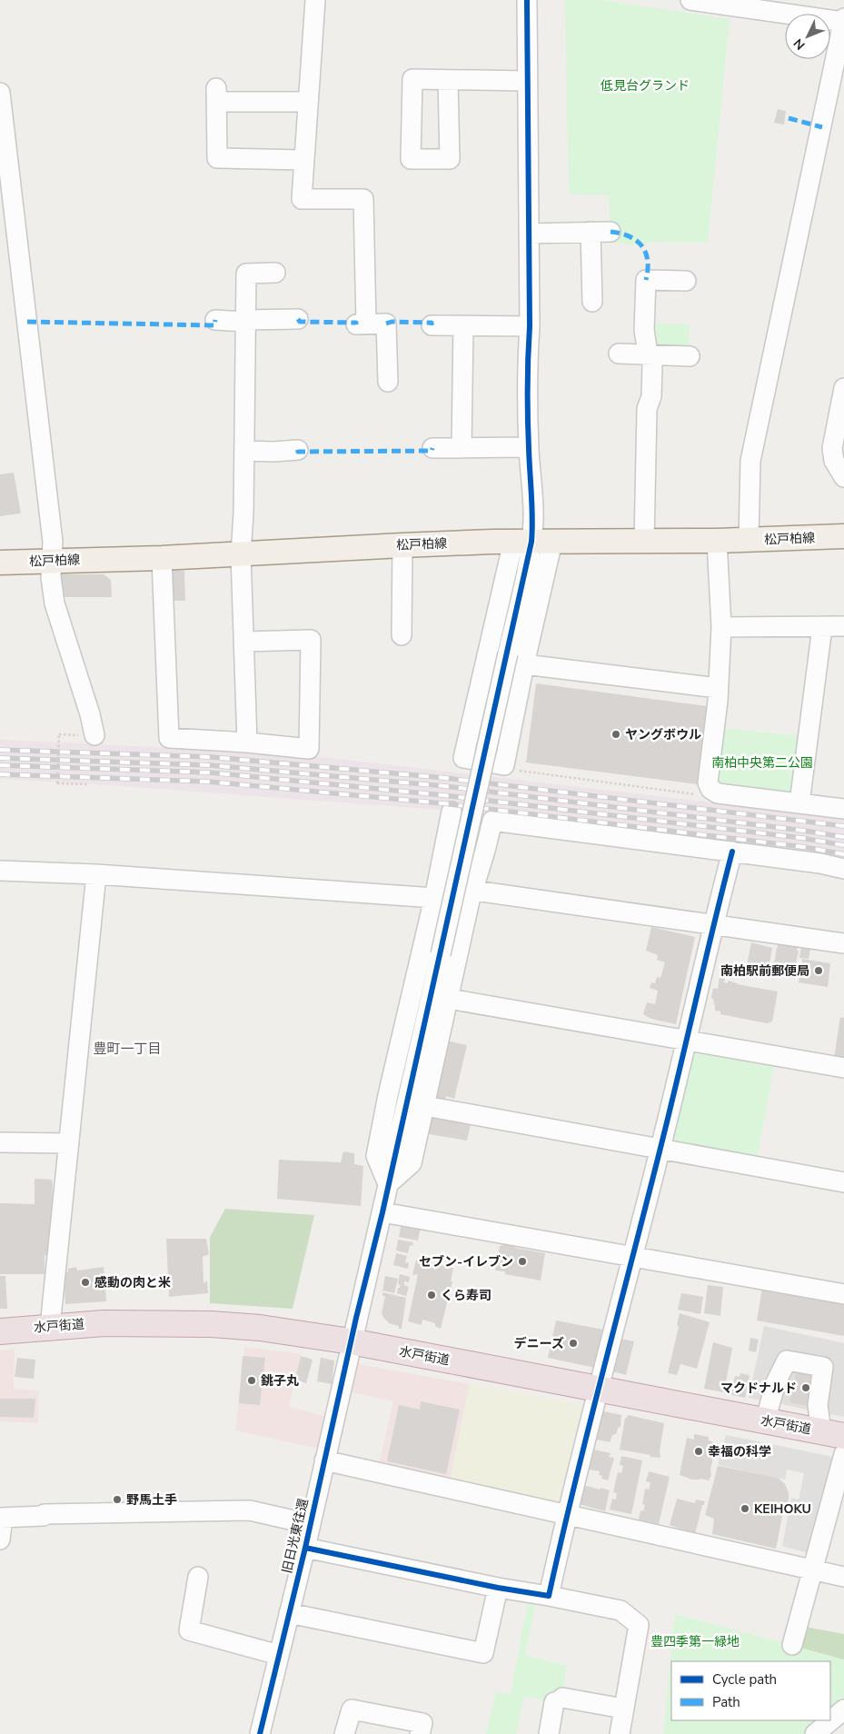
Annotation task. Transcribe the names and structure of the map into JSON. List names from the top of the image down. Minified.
{"streets":{"highway":["水戸街道"],"main road":["松戸柏線"],"street":["旧日光東往還"]},"crossings":[["松戸柏線","旧日光東往還"],["水戸街道","旧日光東往還"]],"districts":["豊町一丁目"],"parks":["低見台グランド","南柏中央第二公園","豊四季第一緑地"],"places":["ヤングボウル","南柏駅前郵便局","セブン-イレブン","感動の肉と米","くら寿司","デニーズ","銚子丸","マクドナルド","幸福の科学","野馬土手","KEIHOKU"],"legend":["Cycle path","Path"],"north":"bottom left"}
